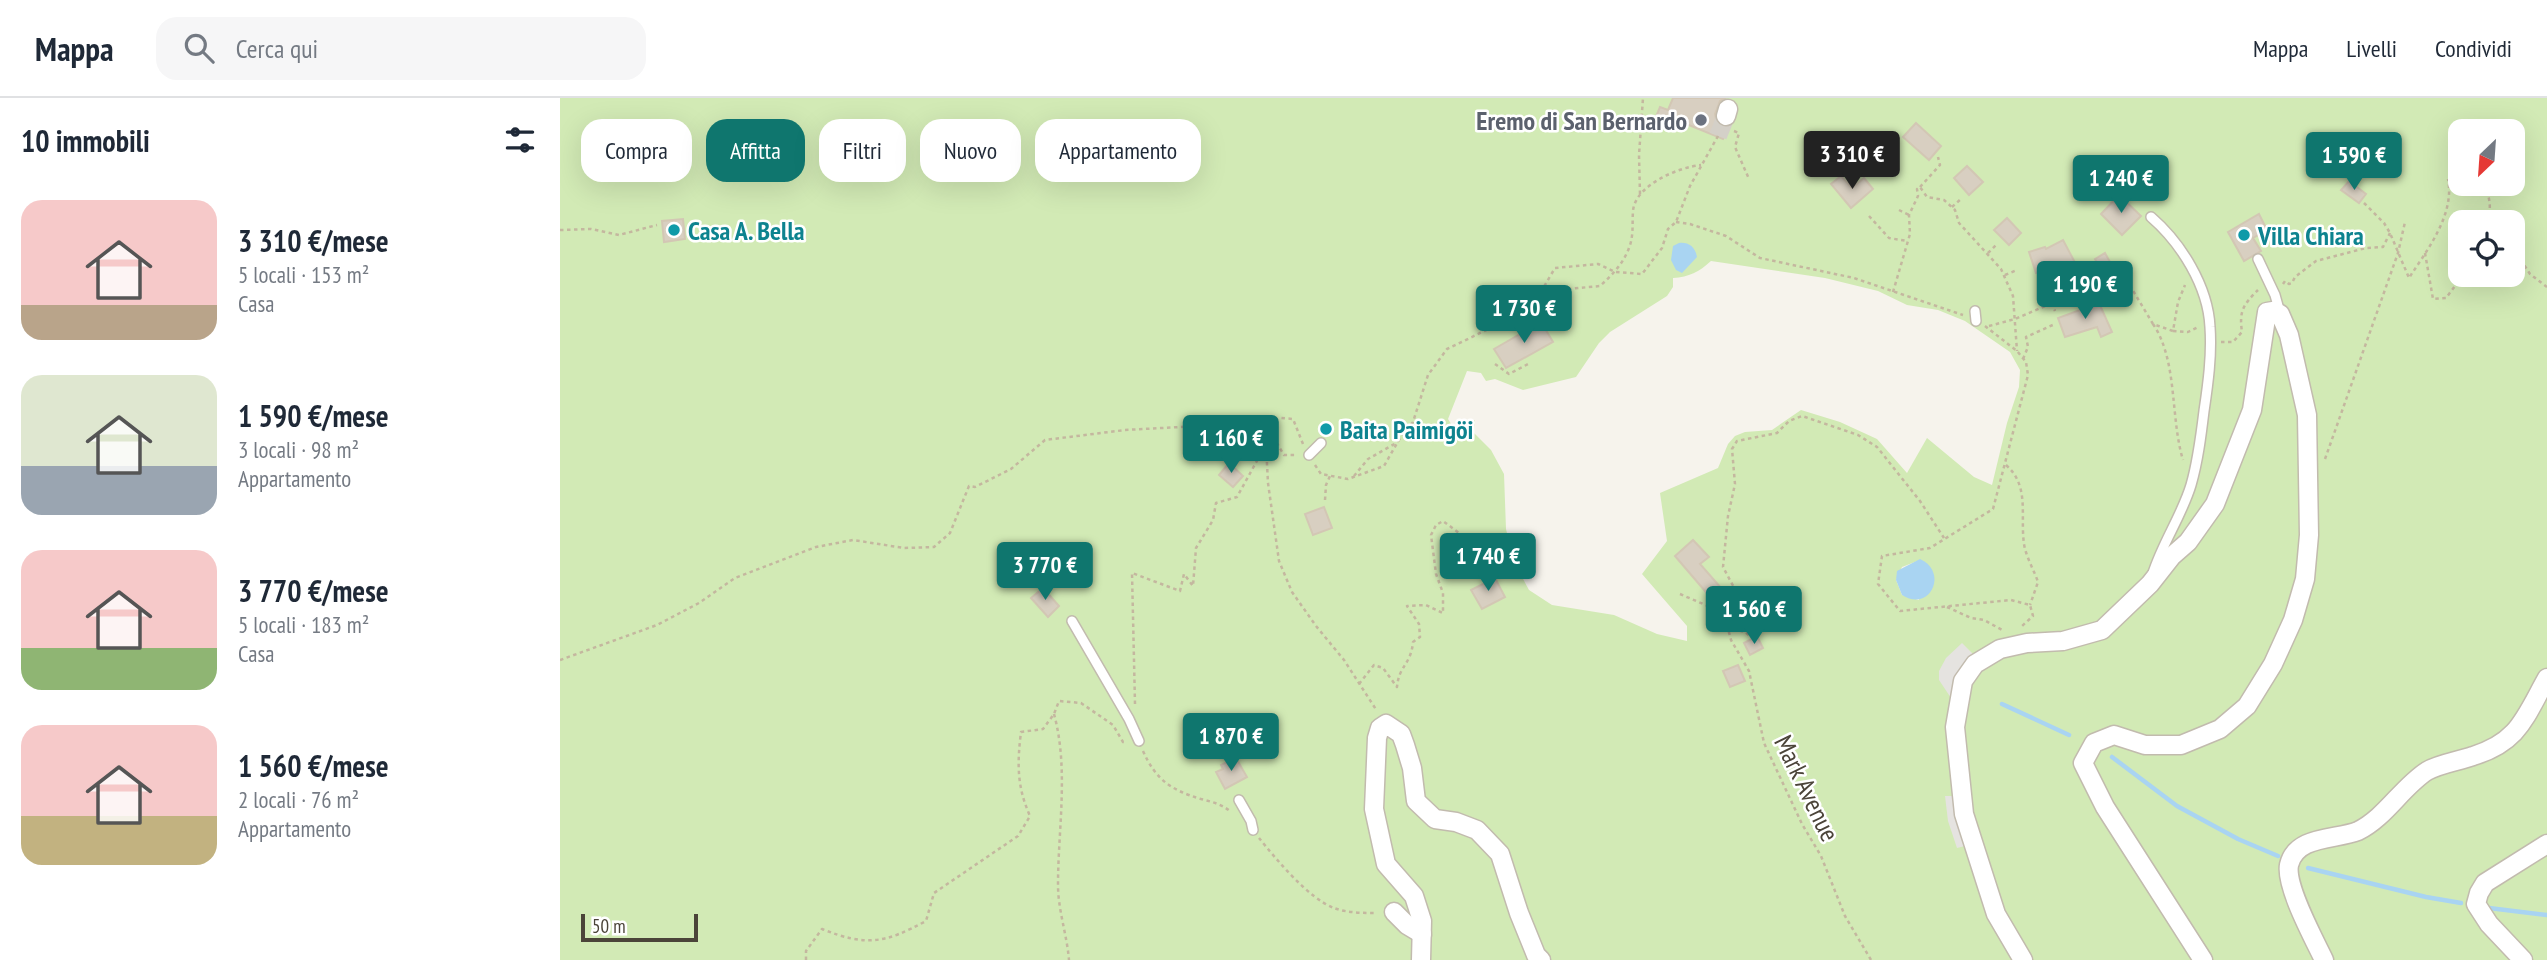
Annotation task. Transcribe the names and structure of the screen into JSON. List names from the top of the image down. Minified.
{"streets":{"path":["Mark Avenue"]},"places":["Eremo di San Bernardo","Casa A. Bella","Villa Chiara","Baita Paimigöi"],"scale_bar":"50 m","north":"bottom left","page":{"header":"Mappa","search":"Cerca qui","nav":["Mappa","Livelli","Condividi"],"heading":"10 immobili","chip":["Compra","Affitta","Filtri","Nuovo","Appartamento"],"price":["3 310 €","1 590 €","1 240 €","1 190 €","1 730 €","1 160 €","1 740 €","3 770 €","1 560 €","1 870 €"],"list":[{"name":"3 310 €/mese","note":"5 locali · 153 m² · Casa"},{"name":"1 590 €/mese","note":"3 locali · 98 m² · Appartamento"},{"name":"3 770 €/mese","note":"5 locali · 183 m² · Casa"},{"name":"1 560 €/mese","note":"2 locali · 76 m² · Appartamento"}],"scale":"50 m"}}
